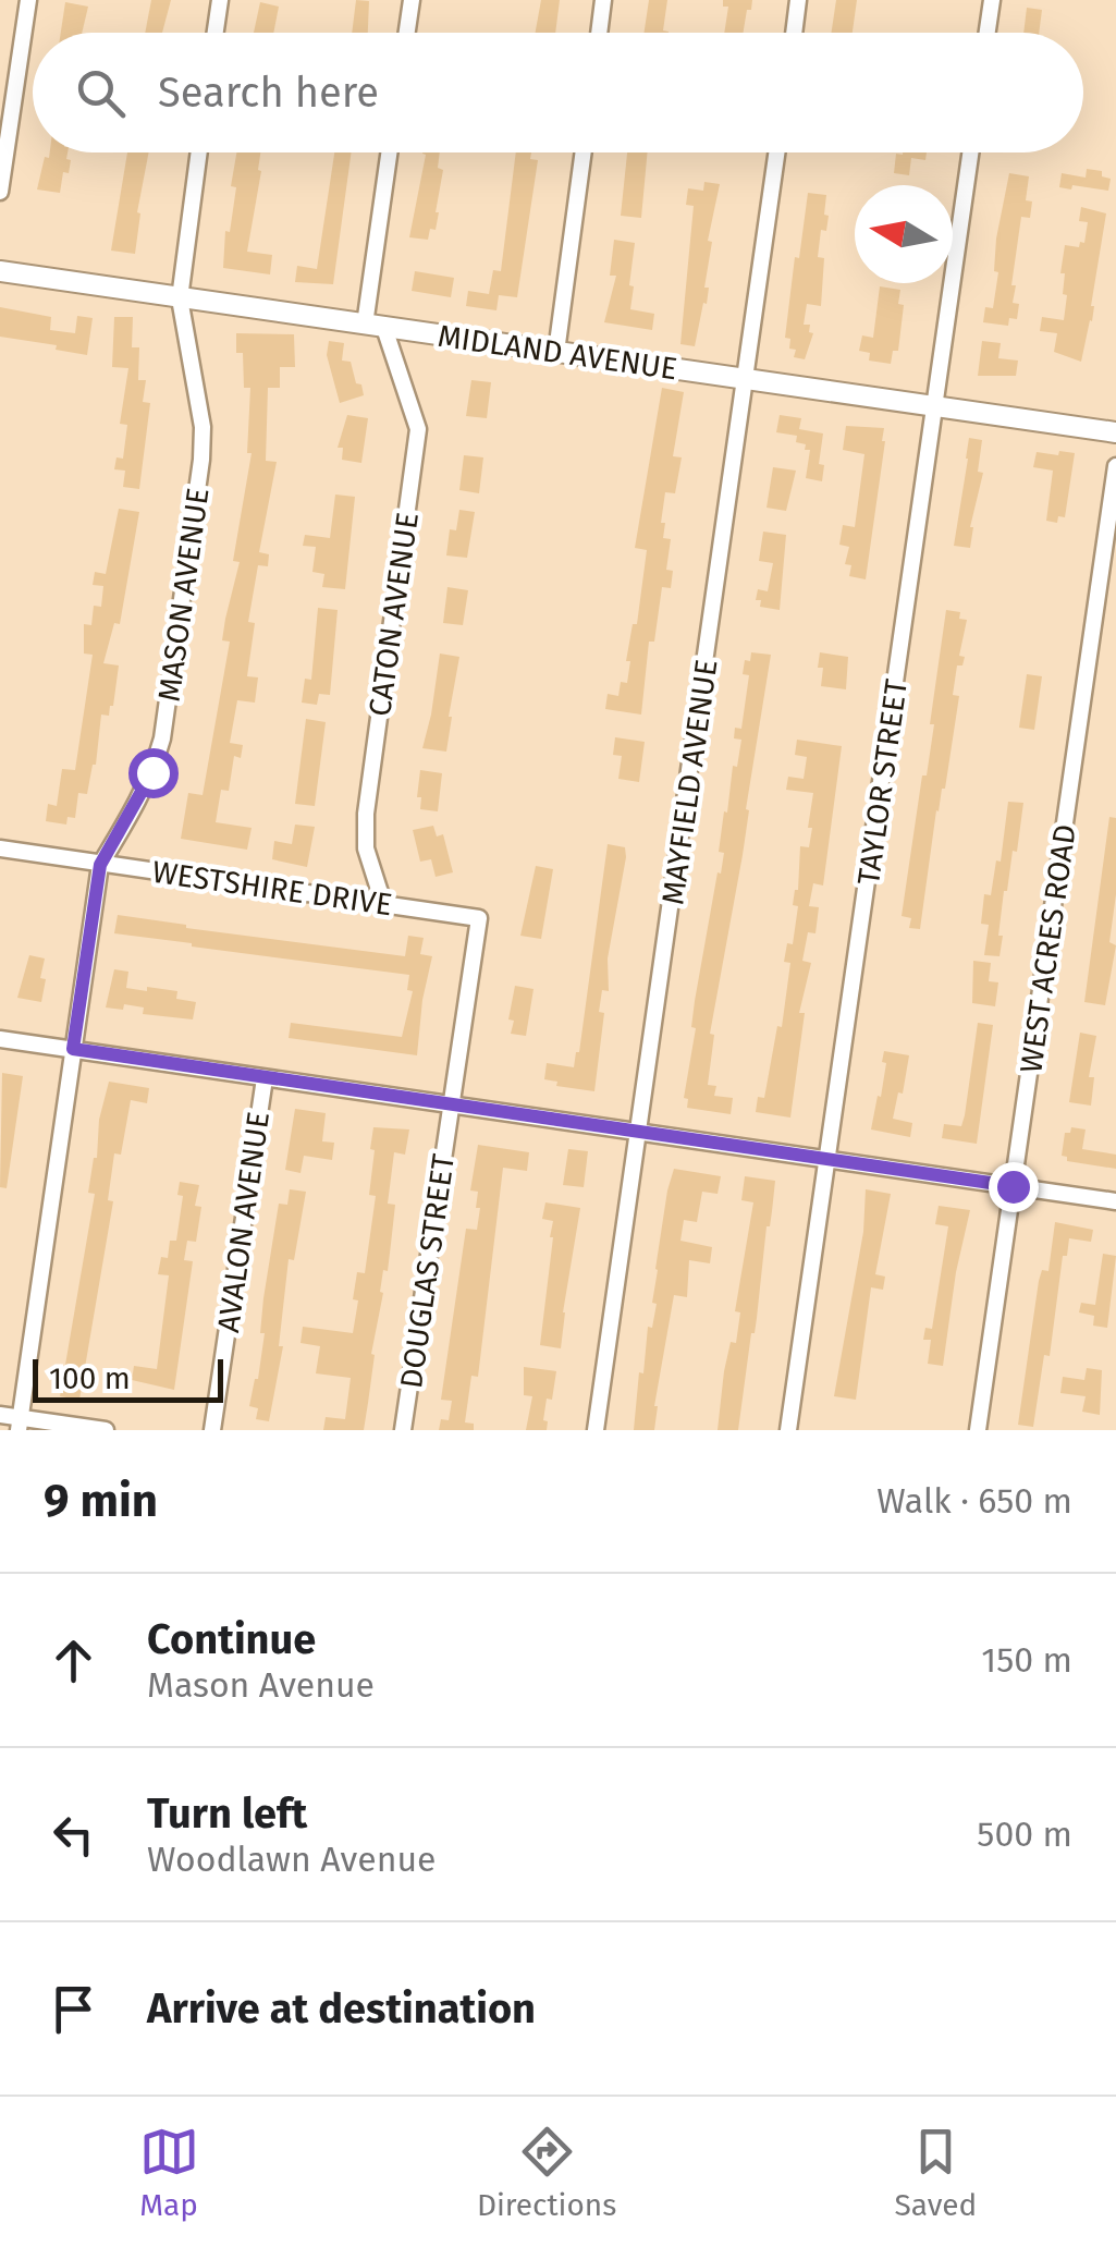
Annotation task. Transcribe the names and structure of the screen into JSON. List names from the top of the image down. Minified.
{"streets":{"main road":["MIDLAND AVENUE"],"street":["MASON AVENUE","CATON AVENUE","MAYFIELD AVENUE","TAYLOR STREET","WESTSHIRE DRIVE","WEST ACRES ROAD","AVALON AVENUE","DOUGLAS STREET"]},"crossings":[["MIDLAND AVENUE","MASON AVENUE"],["MIDLAND AVENUE","CATON AVENUE"],["MIDLAND AVENUE","MAYFIELD AVENUE"],["MIDLAND AVENUE","TAYLOR STREET"],["MASON AVENUE","WESTSHIRE DRIVE"],["CATON AVENUE","WESTSHIRE DRIVE"],["WESTSHIRE DRIVE","DOUGLAS STREET"]],"scale_bar":"100 m","north":"left","page":{"search":"Search here","scale":"100 m","heading":["9 min","Walk · 650 m"],"list":[["Continue","Mason Avenue","150 m"],["Turn left","Woodlawn Avenue","500 m"],"Arrive at destination"],"nav":["Map","Directions","Saved"]}}
